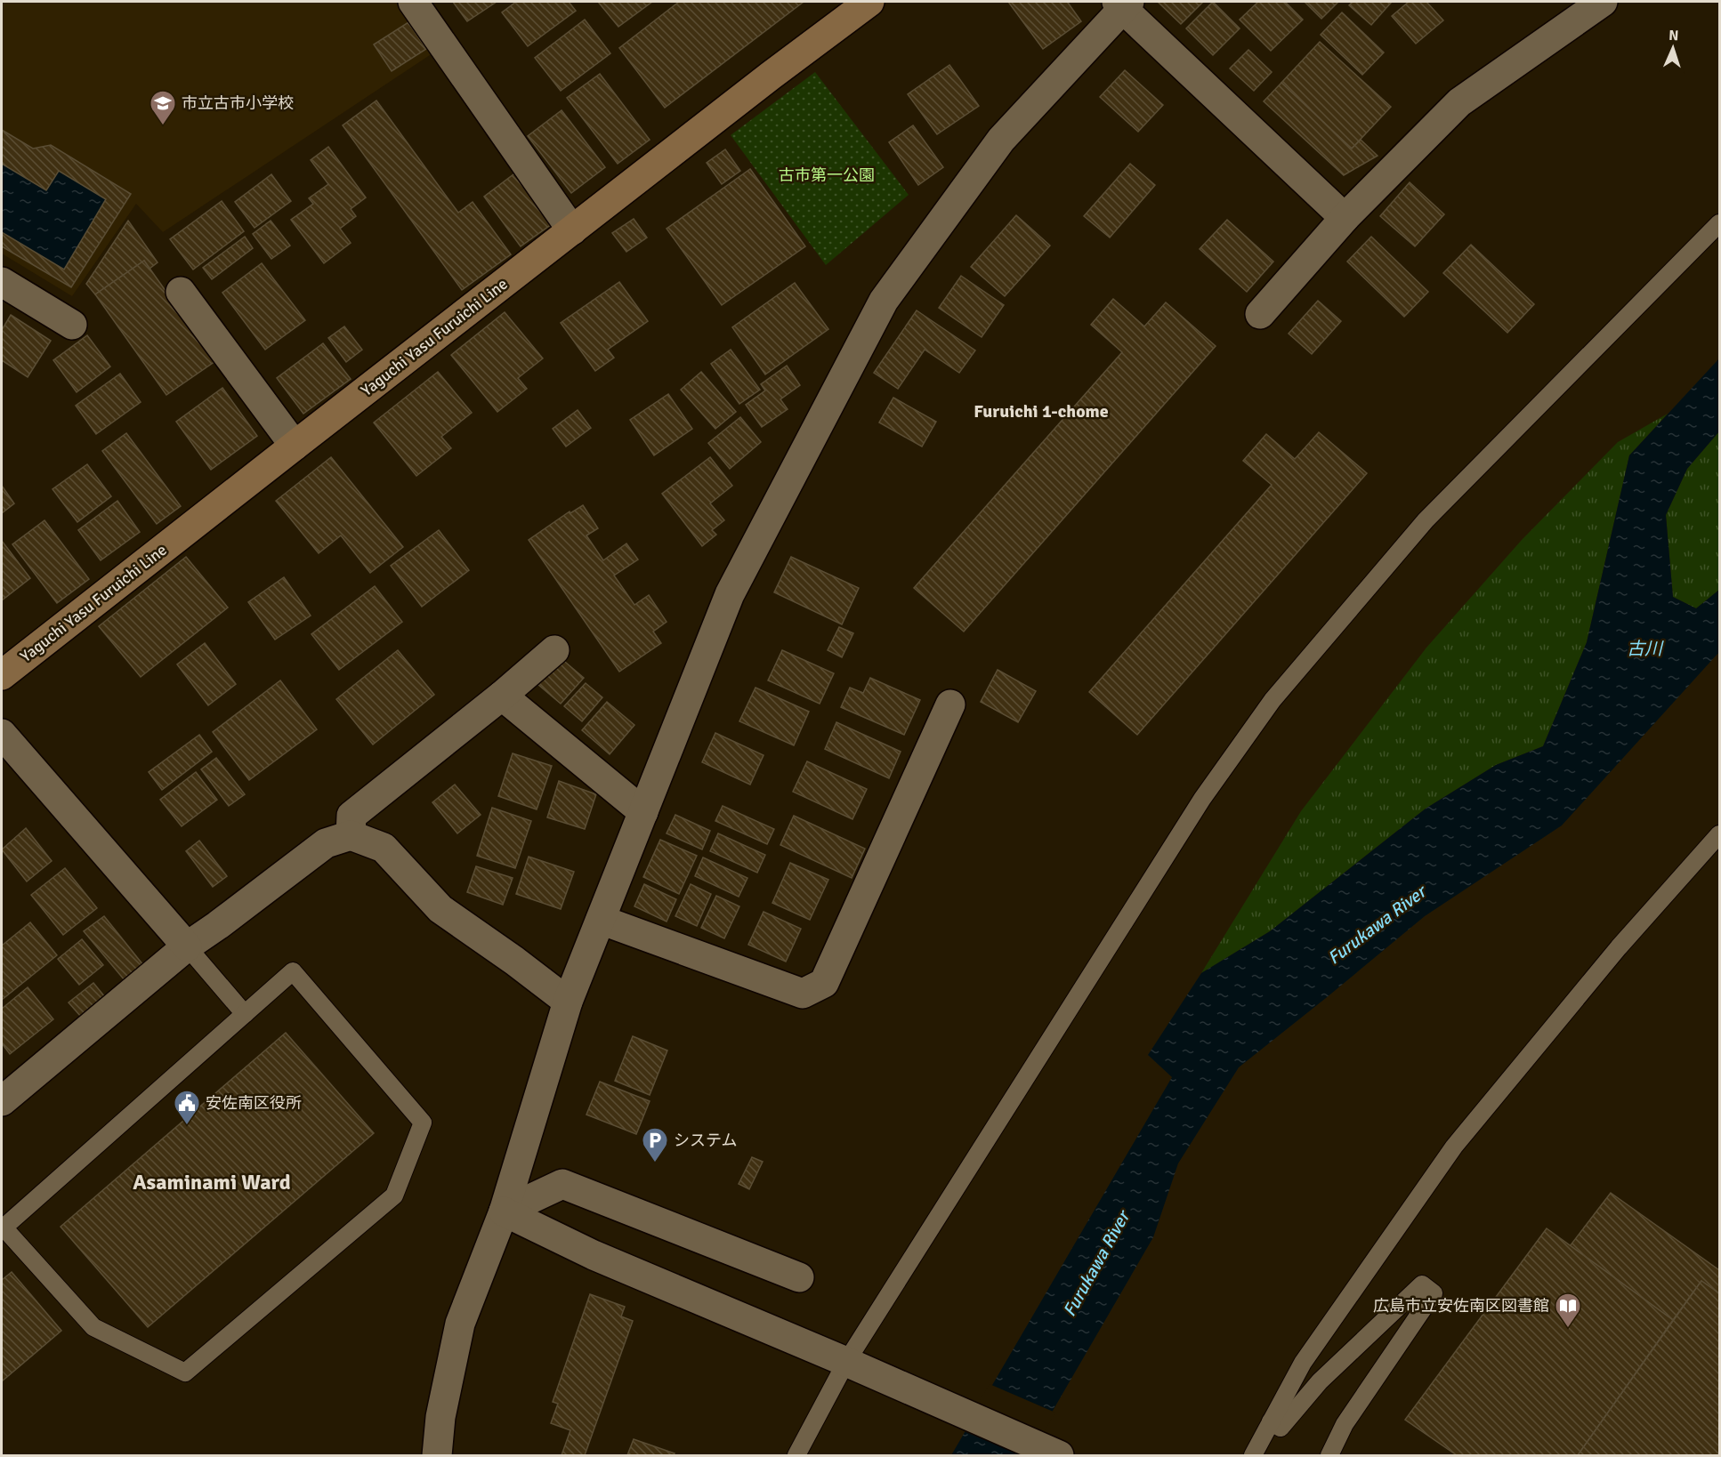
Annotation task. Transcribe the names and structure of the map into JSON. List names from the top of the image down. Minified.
{"streets":{"main road":["Yaguchi Yasu Furuichi Line"]},"districts":["Furuichi 1-chome","Asaminami Ward"],"water":["古川","Furukawa River"],"parks":["古市第一公園"],"places":{"school or university":["市立古市小学校"],"public building":["安佐南区役所"],"parking":["システム"],"library":["広島市立安佐南区図書館"]},"north":"top"}
